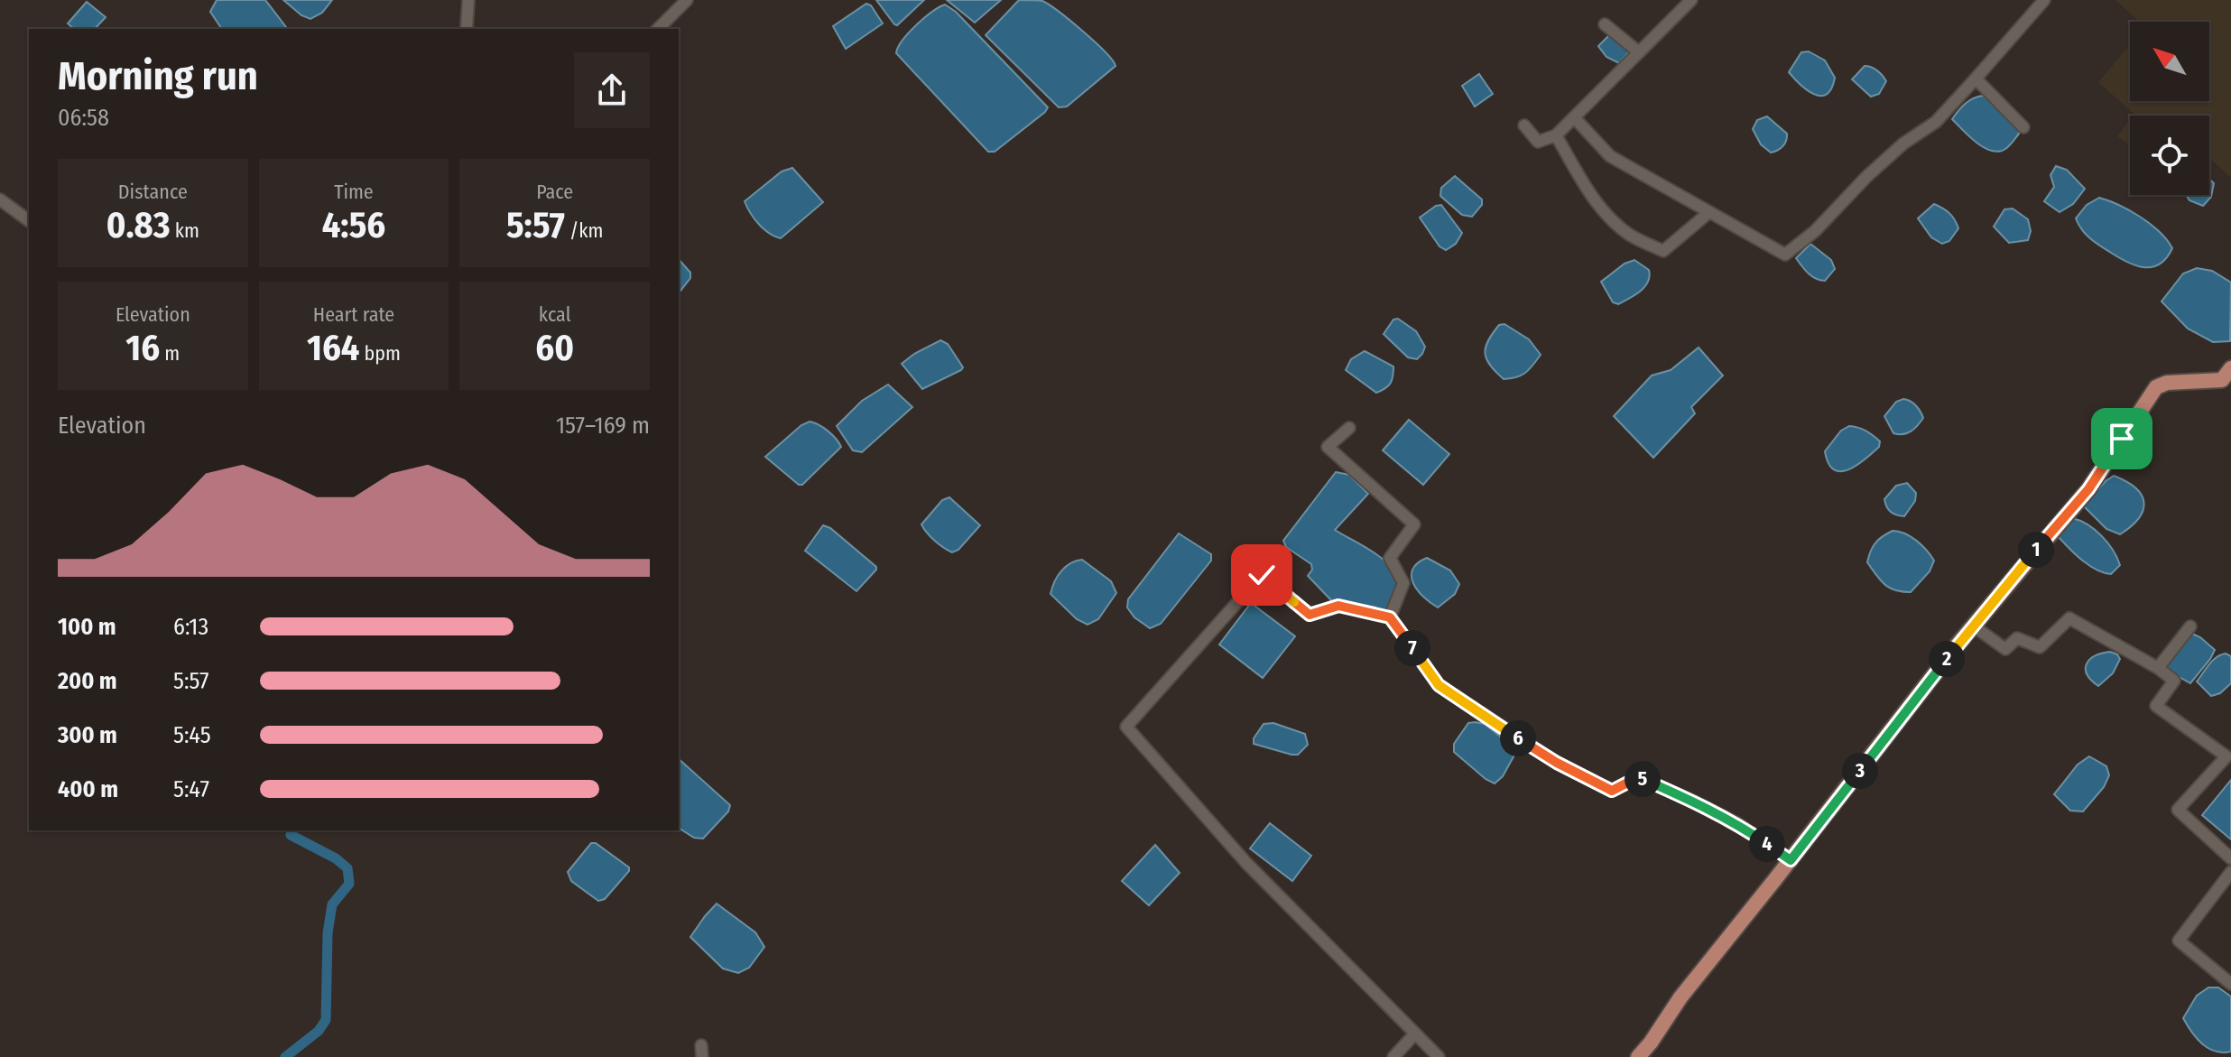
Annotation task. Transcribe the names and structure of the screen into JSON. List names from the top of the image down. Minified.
{"north":"top left","page":{"heading":["Morning run","06:58"],"stats":[["Distance","0.83 km"],["Time","4:56"],["Pace","5:57 /km"],["Elevation","16 m"],["Heart rate","164 bpm"],["kcal","60"]],"chart":["Elevation","157–169 m"],"pins":["1","7","2","6","3","5","4"],"list":[{"name":"100 m","note":"6:13"},{"name":"200 m","note":"5:57"},{"name":"300 m","note":"5:45"},{"name":"400 m","note":"5:47"}]}}
